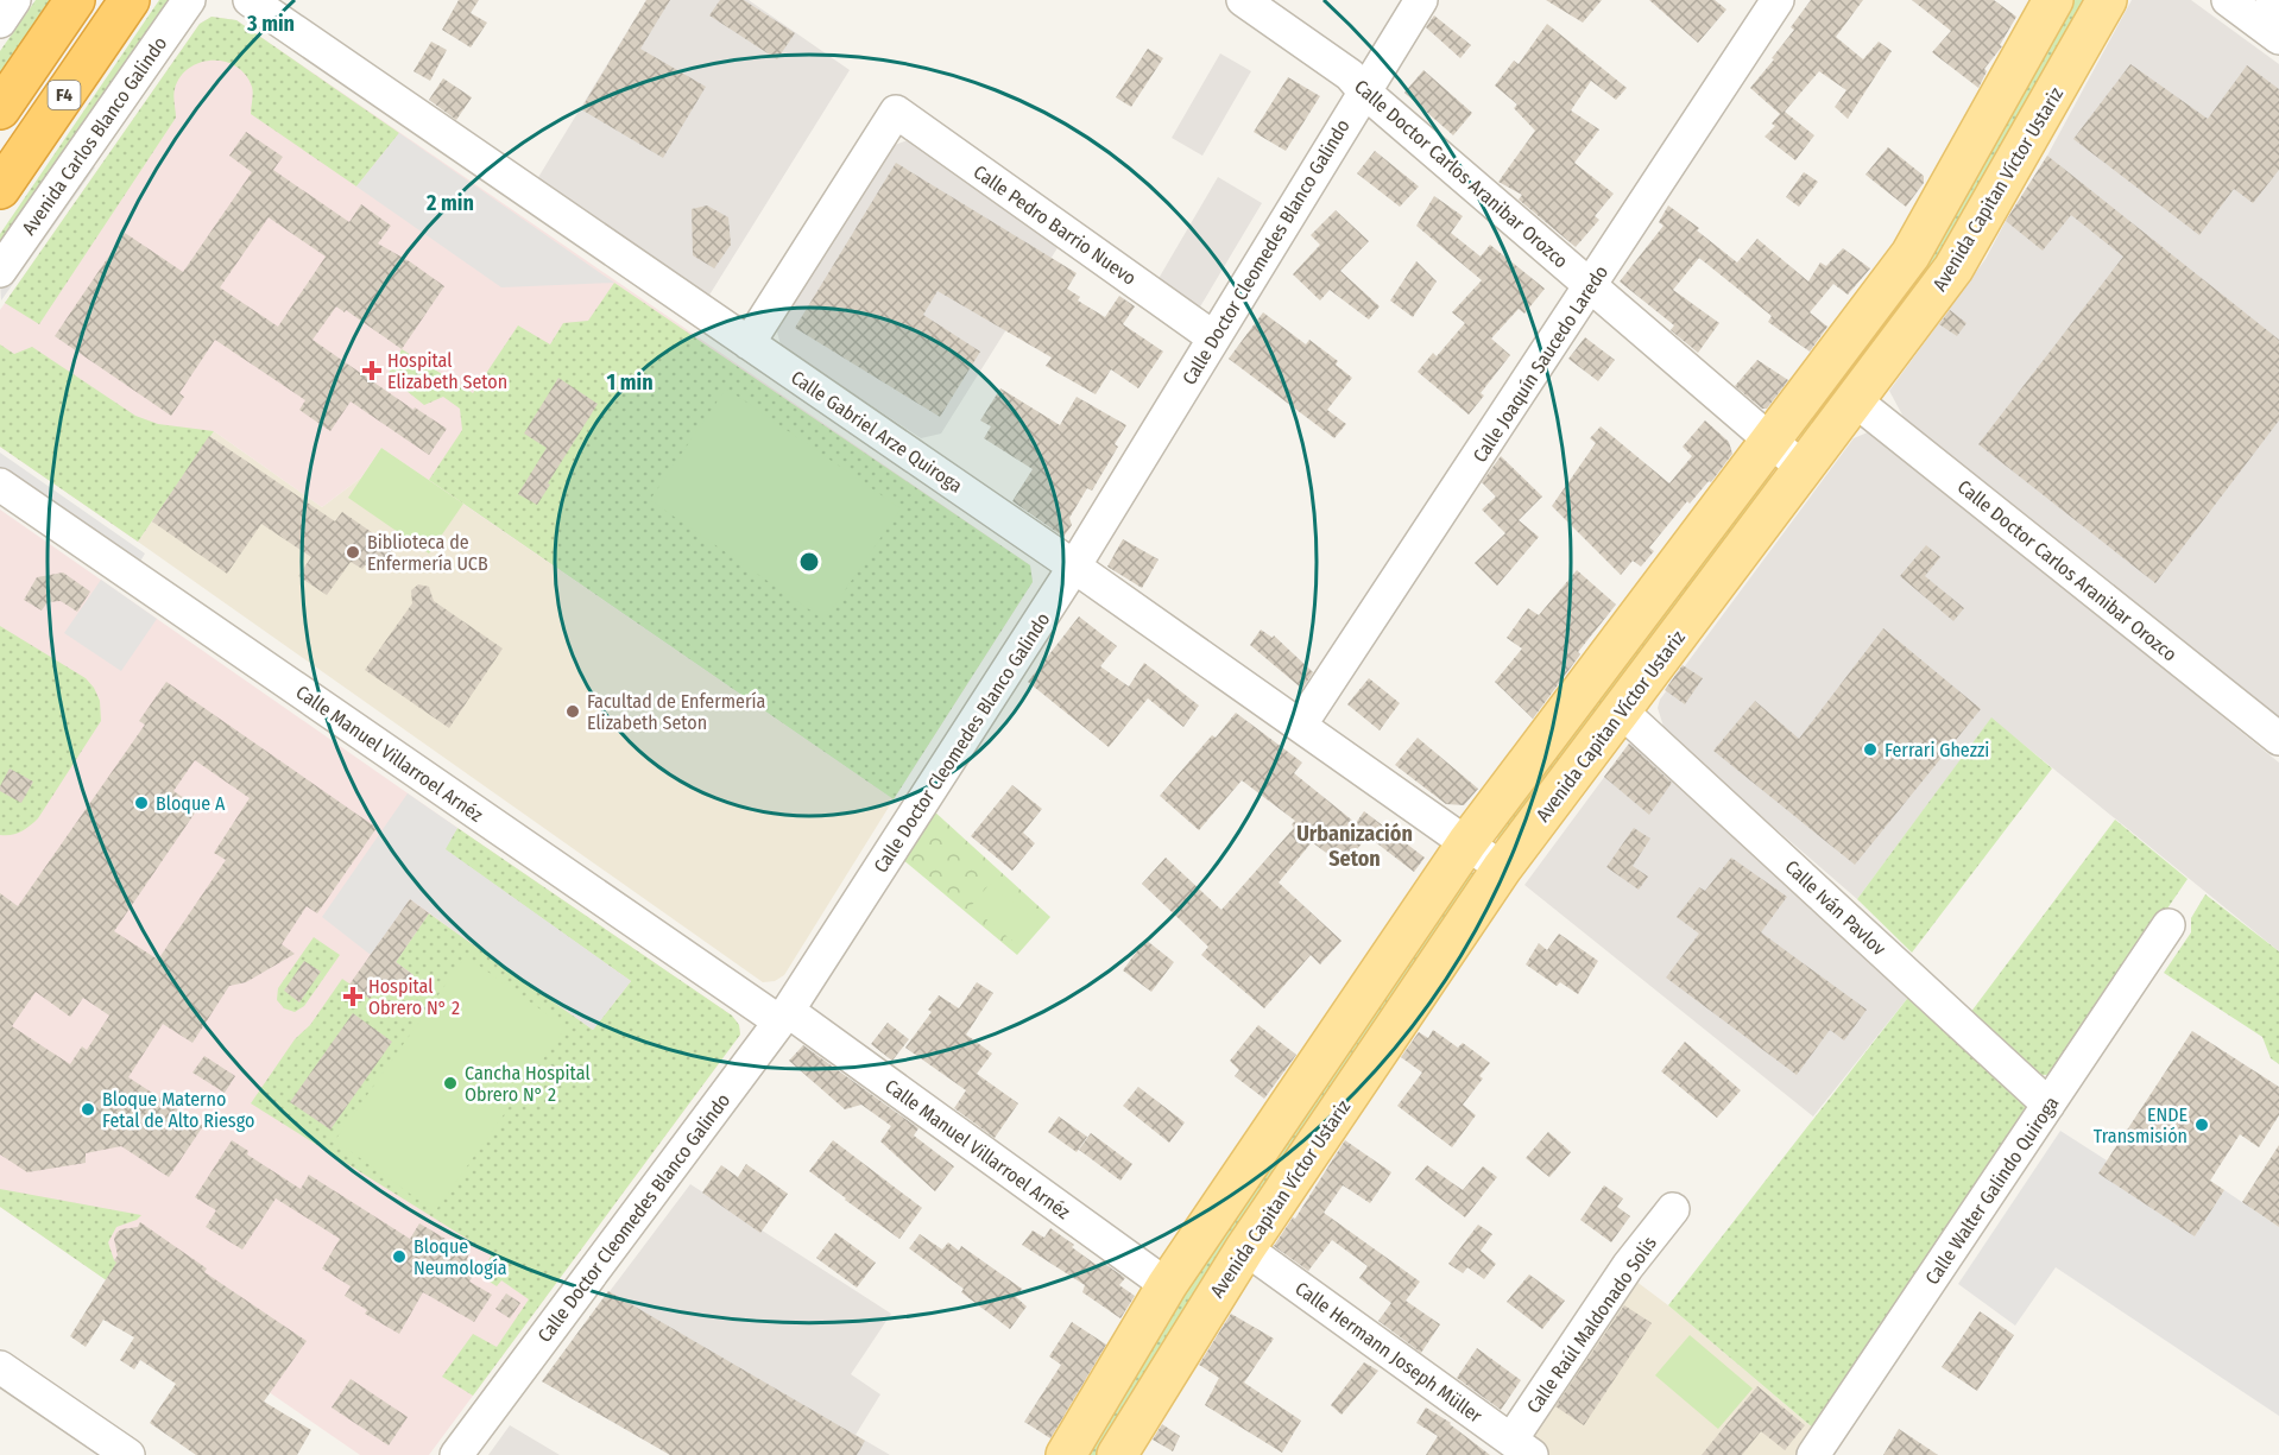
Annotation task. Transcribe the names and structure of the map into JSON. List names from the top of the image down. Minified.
{"streets":{"highway":["F4"],"main road":["Avenida Capitan Víctor Ustariz"],"street":["Avenida Carlos Blanco Galindo","Calle Doctor Carlos Aranibar Orozco","Calle Pedro Barrio Nuevo","Calle Doctor Cleomedes Blanco Galindo","Calle Joaquín Saucedo Laredo","Calle Gabriel Arze Quiroga","Calle Manuel Villarroel Arnéz","Calle Iván Pavlov","Calle Walter Galindo Quiroga","Calle Raúl Maldonado Solis","Calle Hermann Joseph Müller"]},"crossings":[["Calle Doctor Carlos Aranibar Orozco","Avenida Capitan Víctor Ustariz"],["Calle Doctor Carlos Aranibar Orozco","Calle Doctor Cleomedes Blanco Galindo"],["Calle Doctor Carlos Aranibar Orozco","Calle Joaquín Saucedo Laredo"],["Avenida Capitan Víctor Ustariz","Calle Gabriel Arze Quiroga"],["Avenida Capitan Víctor Ustariz","Calle Manuel Villarroel Arnéz"],["Avenida Capitan Víctor Ustariz","Calle Iván Pavlov"],["Avenida Capitan Víctor Ustariz","Calle Hermann Joseph Müller"],["Calle Pedro Barrio Nuevo","Calle Doctor Cleomedes Blanco Galindo"],["Calle Pedro Barrio Nuevo","Calle Gabriel Arze Quiroga"],["Calle Doctor Cleomedes Blanco Galindo","Calle Gabriel Arze Quiroga"],["Calle Doctor Cleomedes Blanco Galindo","Calle Manuel Villarroel Arnéz"],["Calle Joaquín Saucedo Laredo","Calle Gabriel Arze Quiroga"],["Calle Iván Pavlov","Calle Walter Galindo Quiroga"],["Calle Raúl Maldonado Solis","Calle Hermann Joseph Müller"]],"districts":["Urbanización Seton"],"places":{"health":["Hospital Elizabeth Seton","Hospital Obrero N° 2"],"other":["Biblioteca de Enfermería UCB","Facultad de Enfermería Elizabeth Seton","Ferrari Ghezzi","Bloque A","Cancha Hospital Obrero N° 2","Bloque Materno Fetal de Alto Riesgo","ENDE Transmisión","Bloque Neumología"]},"rings":["3 min","2 min","1 min"]}
